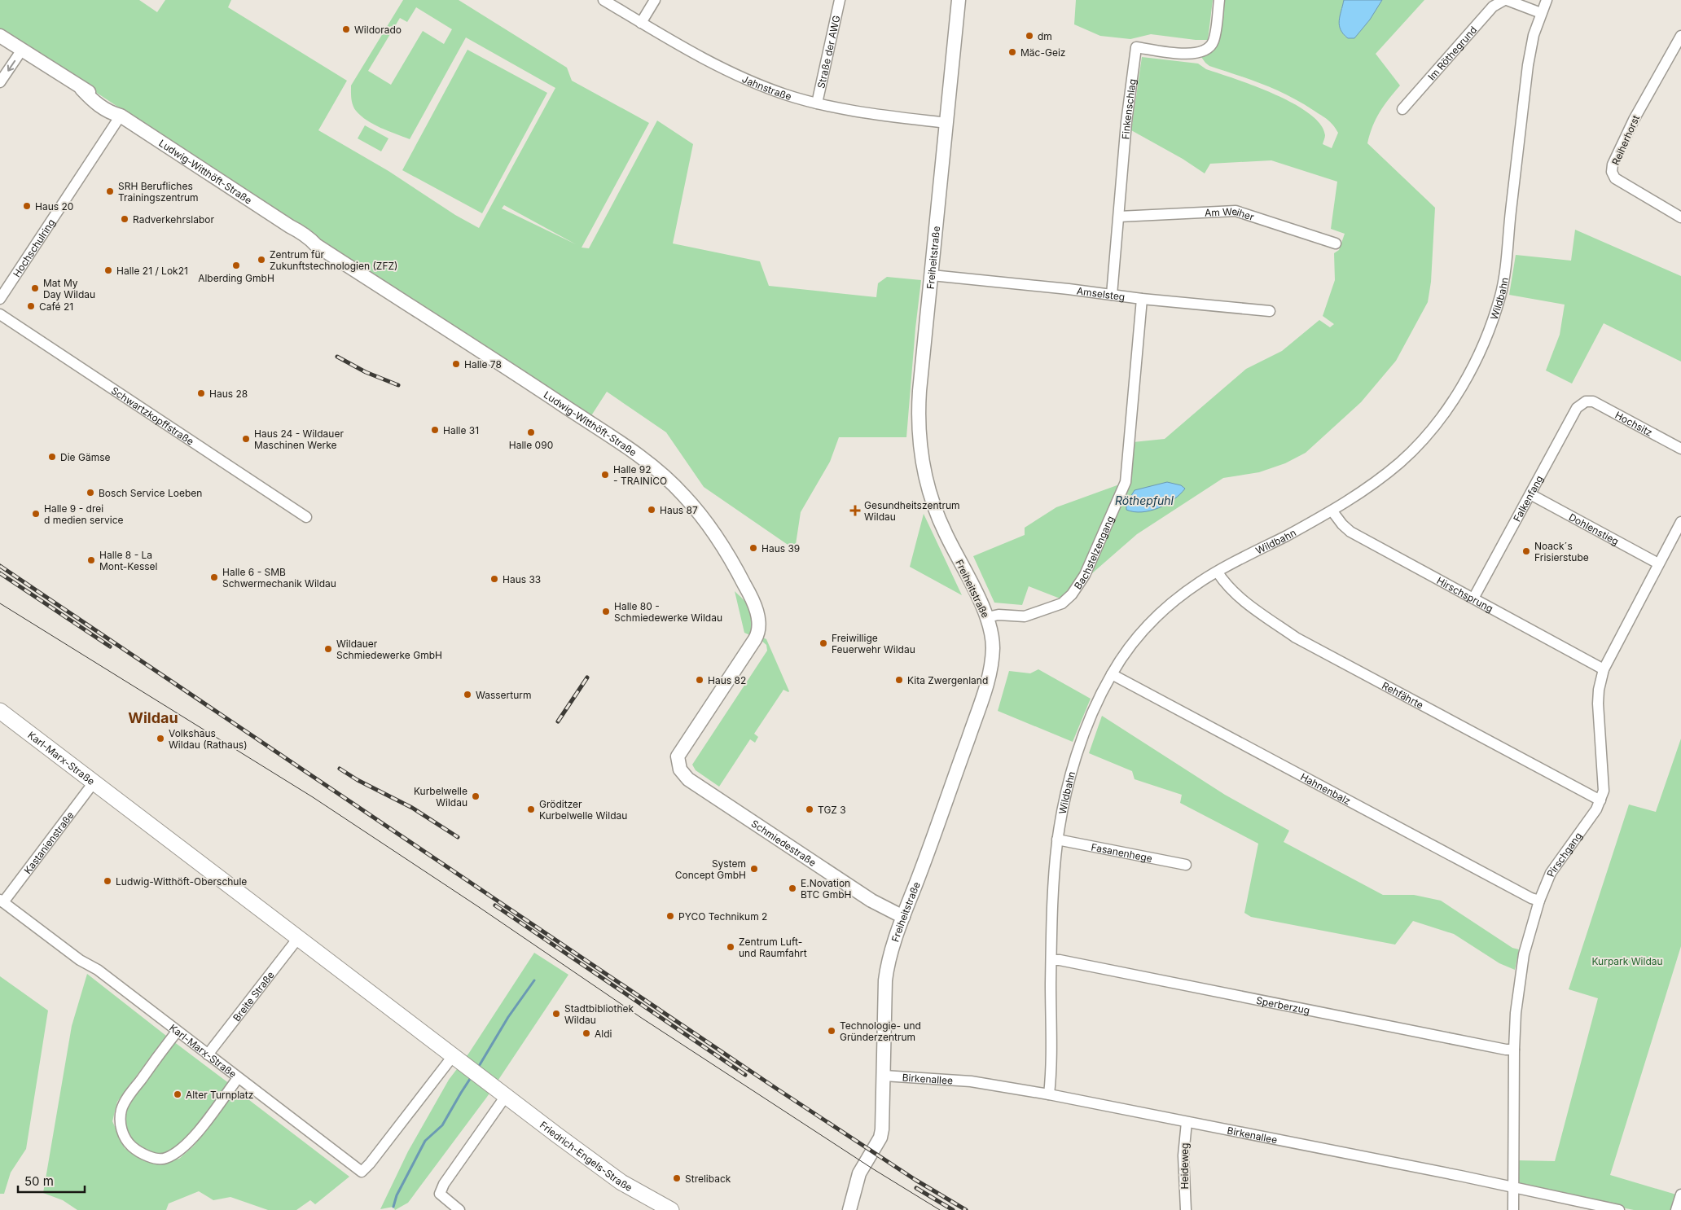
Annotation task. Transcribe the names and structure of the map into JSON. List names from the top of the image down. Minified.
{"streets":{"main road":["Karl-Marx-Straße","Friedrich-Engels-Straße"],"street":["Straße der AWG","Im Röthegrund","Jahnstraße","Finkenschlag","Reiherhorst","Ludwig-Witthöft-Straße","Am Weiher","Hochschulring","Freiheitstraße","Amselsteg","Wildbahn","Schwartzkopffstraße","Hochsitz","Falkenfang","Dohlenstieg","Bachstelzengang","Hirschsprung","Rehfährte","Hahnenbalz","Kastanienstraße","Schmiedestraße","Fasanenhege","Pirschgang","Breite Straße","Sperberzug","Birkenallee","Heideweg"]},"crossings":[["Straße der AWG","Jahnstraße"],["Im Röthegrund","Wildbahn"],["Jahnstraße","Freiheitstraße"],["Finkenschlag","Am Weiher"],["Finkenschlag","Amselsteg"],["Ludwig-Witthöft-Straße","Hochschulring"],["Ludwig-Witthöft-Straße","Schmiedestraße"],["Freiheitstraße","Amselsteg"],["Freiheitstraße","Bachstelzengang"],["Freiheitstraße","Schmiedestraße"],["Freiheitstraße","Birkenallee"],["Amselsteg","Bachstelzengang"],["Wildbahn","Hirschsprung"],["Wildbahn","Rehfährte"],["Wildbahn","Hahnenbalz"],["Wildbahn","Fasanenhege"],["Wildbahn","Sperberzug"],["Wildbahn","Birkenallee"],["Hochsitz","Falkenfang"],["Falkenfang","Dohlenstieg"],["Falkenfang","Hirschsprung"],["Dohlenstieg","Pirschgang"],["Hirschsprung","Pirschgang"],["Rehfährte","Pirschgang"],["Karl-Marx-Straße","Kastanienstraße"],["Karl-Marx-Straße","Breite Straße"],["Karl-Marx-Straße","Friedrich-Engels-Straße"],["Hahnenbalz","Pirschgang"],["Pirschgang","Sperberzug"],["Pirschgang","Birkenallee"],["Birkenallee","Heideweg"]],"districts":["Wildau"],"water":["Röthepfuhl"],"parks":["Kurpark Wildau"],"places":{"other":["Wildorado","dm","Mäc-Geiz","SRH Berufliches Trainingszentrum","Haus 20","Radverkehrslabor","Zentrum für Zukunftstechnologien (ZFZ)","Alberding GmbH","Halle 21 / Lok21","Mat My Day Wildau","Café 21","Halle 78","Haus 28","Halle 31","Halle 090","Haus 24 - Wildauer Maschinen Werke","Die Gämse","Halle 92 - TRAINICO","Bosch Service Loeben","Haus 87","Halle 9 - drei d medien service","Haus 39","Noack´s Frisierstube","Halle 8 - La Mont-Kessel","Halle 6 - SMB Schwermechanik Wildau","Haus 33","Halle 80 - Schmiedewerke Wildau","Freiwillige Feuerwehr Wildau","Wildauer Schmiedewerke GmbH","Haus 82","Kita Zwergenland","Wasserturm","Volkshaus Wildau (Rathaus)","Kurbelwelle Wildau","Gröditzer Kurbelwelle Wildau","TGZ 3","System Concept GmbH","Ludwig-Witthöft-Oberschule","E.Novation BTC GmbH","PYCO Technikum 2","Zentrum Luft- und Raumfahrt","Stadtbibliothek Wildau","Technologie- und Gründerzentrum","Aldi","Alter Turnplatz","Streliback"],"health":["Gesundheitszentrum Wildau"]},"scale_bar":"50 m"}
